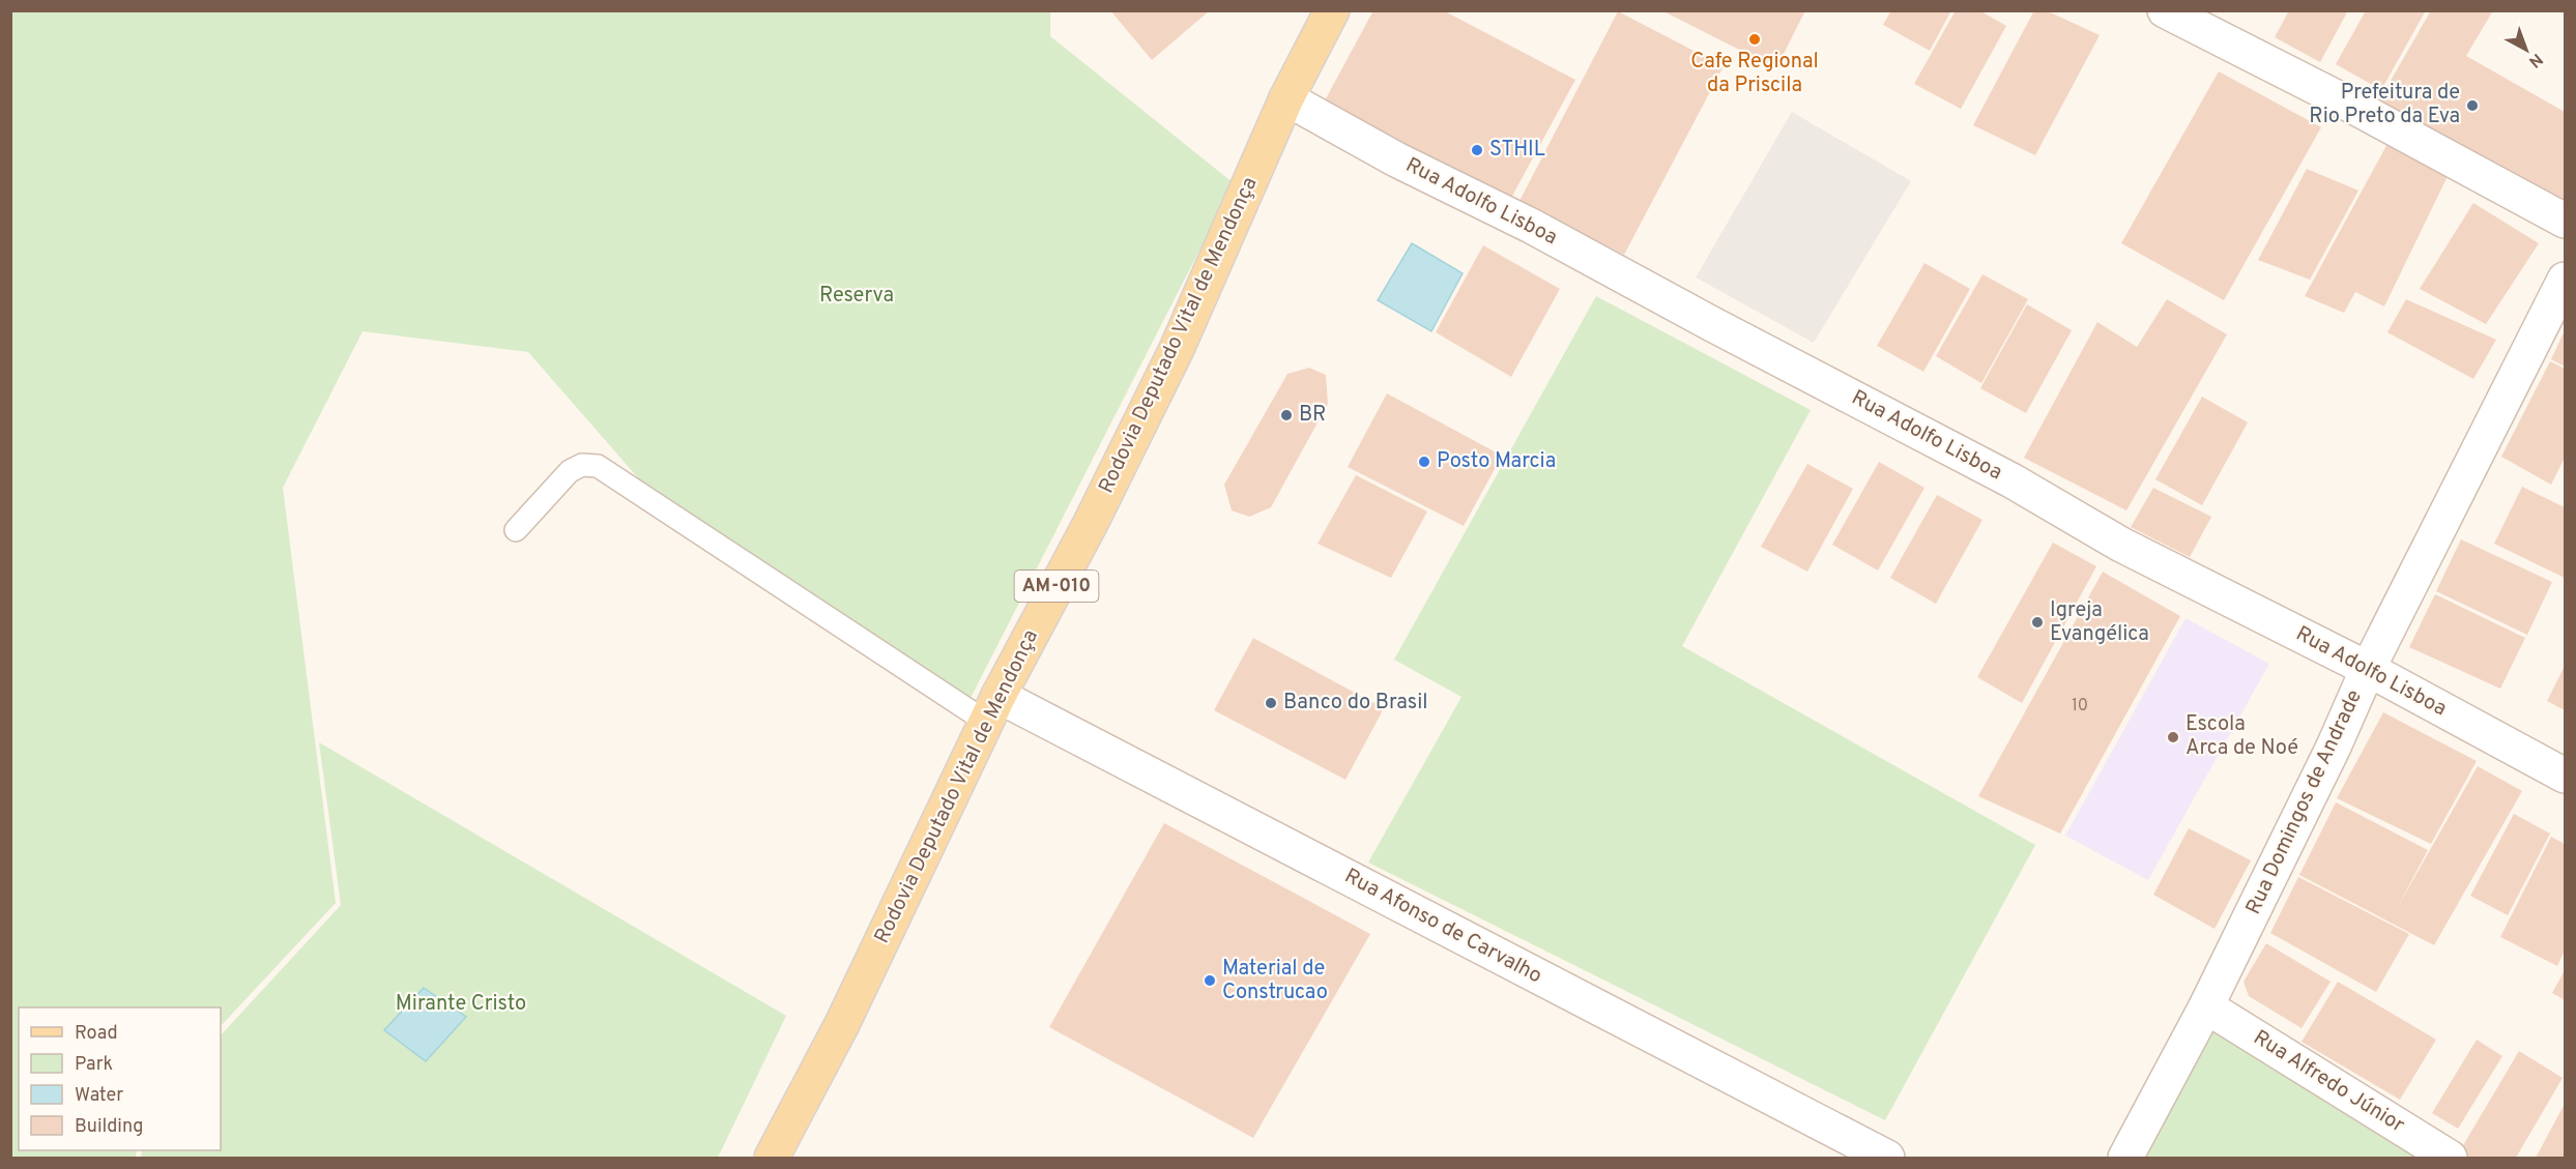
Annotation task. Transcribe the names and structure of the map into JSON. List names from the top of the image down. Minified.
{"streets":{"main road":["Rodovia Deputado Vital de Mendonça","AM-010"],"street":["Rua Adolfo Lisboa","Rua Domingos de Andrade","Rua Afonso de Carvalho","Rua Alfredo Júnior"]},"crossings":[["Rua Adolfo Lisboa","Rodovia Deputado Vital de Mendonça"],["Rua Adolfo Lisboa","Rua Domingos de Andrade"],["Rodovia Deputado Vital de Mendonça","Rua Afonso de Carvalho"],["Rua Domingos de Andrade","Rua Alfredo Júnior"]],"parks":["Reserva","Mirante Cristo"],"places":["Cafe Regional da Priscila","Prefeitura de Rio Preto da Eva","STHIL","BR","Posto Marcia","Igreja Evangélica","Banco do Brasil","Escola Arca de Noé","Material de Construcao"],"house_numbers":["10"],"legend":["Road","Park","Water","Building"],"north":"bottom right"}
